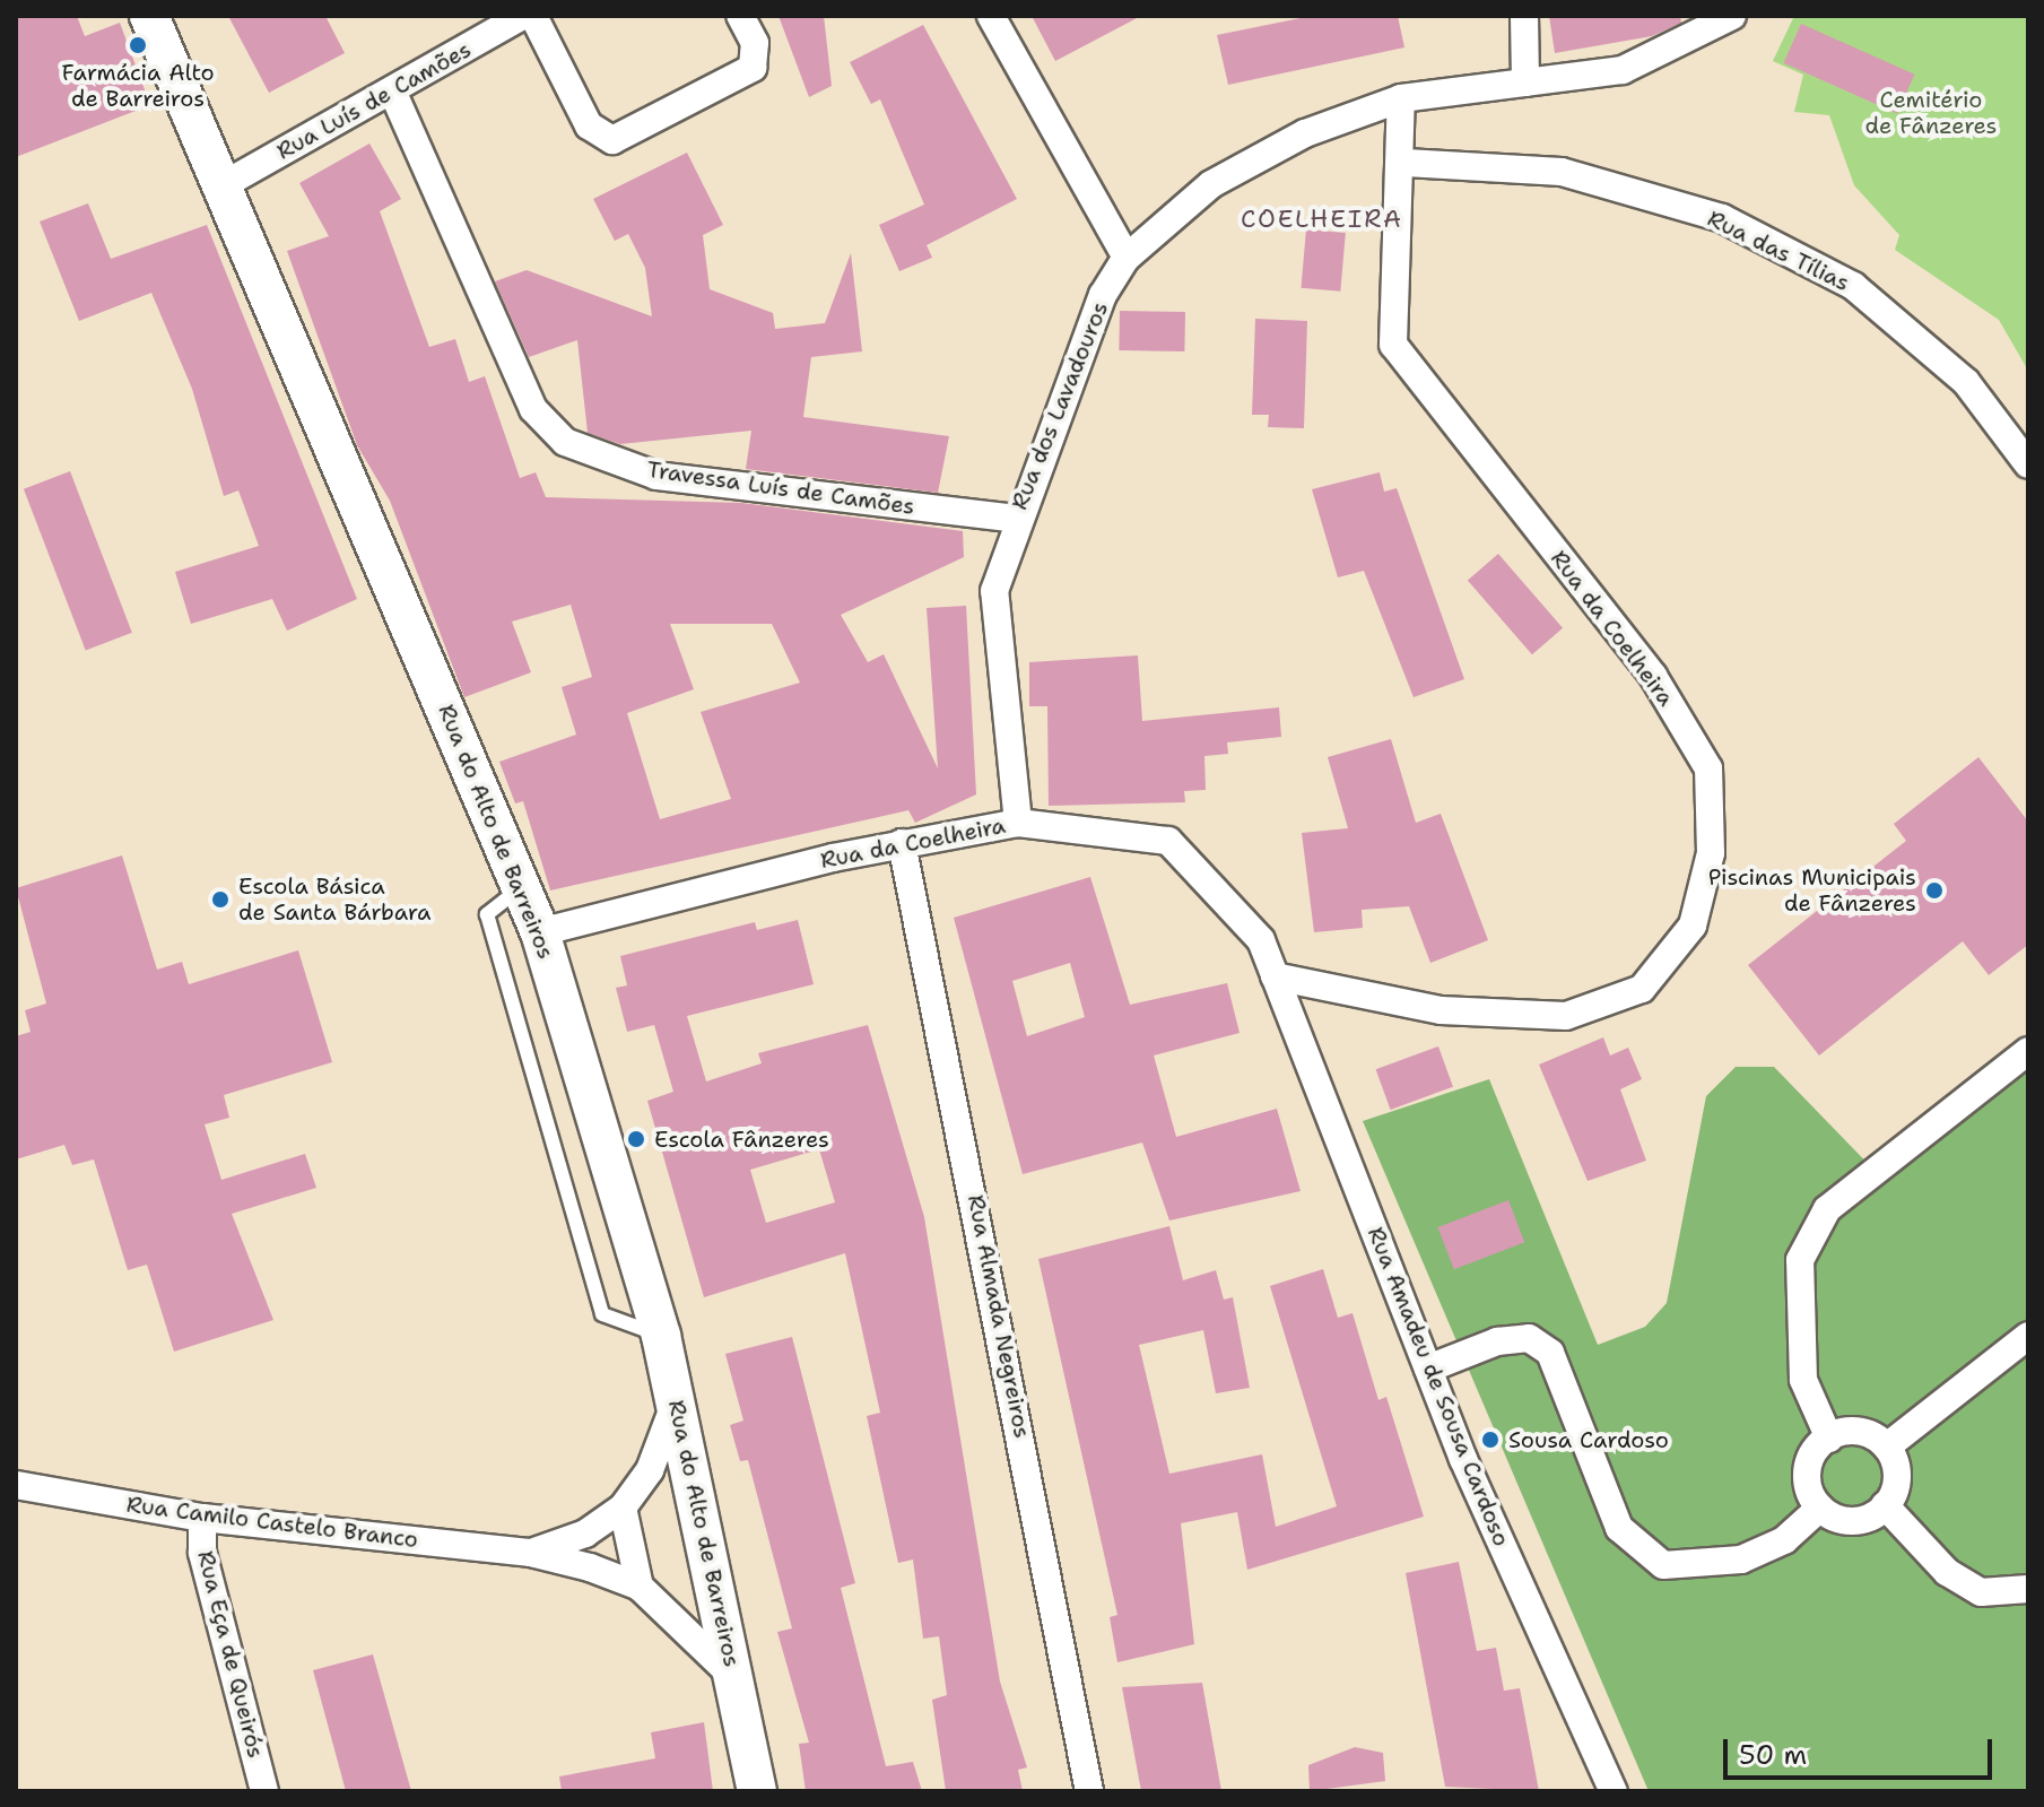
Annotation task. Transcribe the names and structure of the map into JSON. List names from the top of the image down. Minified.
{"streets":{"street":["Rua Luís de Camões","Rua das Tílias","Rua dos Lavadouros","Travessa Luís de Camões","Rua da Coelheira","Rua do Alto de Barreiros","Rua Almada Negreiros","Rua Amadeu de Sousa Cardoso","Rua Camilo Castelo Branco","Rua Eça de Queirós"]},"crossings":[["Rua Luís de Camões","Travessa Luís de Camões"],["Rua Luís de Camões","Rua do Alto de Barreiros"],["Rua das Tílias","Rua da Coelheira"],["Rua dos Lavadouros","Travessa Luís de Camões"],["Rua dos Lavadouros","Rua da Coelheira"],["Rua da Coelheira","Rua do Alto de Barreiros"],["Rua da Coelheira","Rua Almada Negreiros"],["Rua da Coelheira","Rua Amadeu de Sousa Cardoso"],["Rua do Alto de Barreiros","Rua Camilo Castelo Branco"],["Rua Camilo Castelo Branco","Rua Eça de Queirós"]],"districts":["COELHEIRA"],"parks":["Cemitério de Fânzeres"],"places":["Farmácia Alto de Barreiros","Piscinas Municipais de Fânzeres","Escola Básica de Santa Bárbara","Escola Fânzeres","Sousa Cardoso"],"scale_bar":"50 m"}
